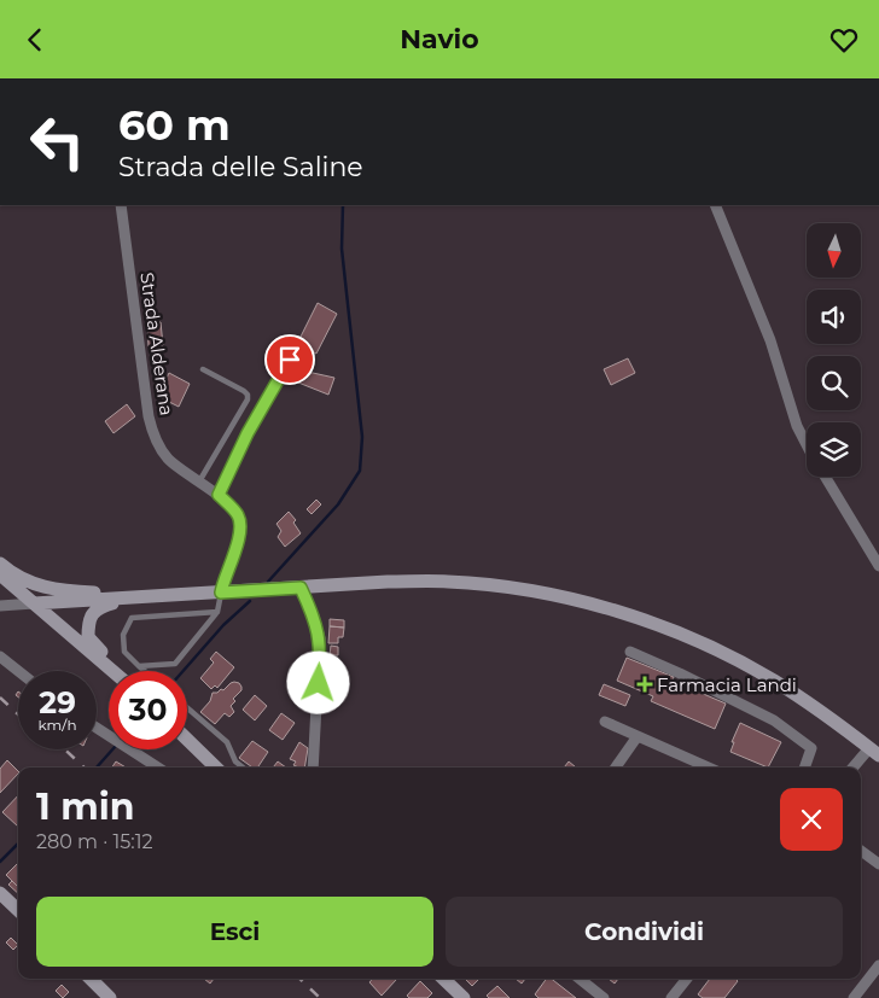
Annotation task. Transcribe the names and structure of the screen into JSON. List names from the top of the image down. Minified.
{"streets":{"street":["Strada Alderana"]},"places":{"health":["Farmacia Landi"]},"north":"bottom","page":{"header":"Navio","turn":["60 m","Strada delle Saline"],"speed":"29 km/h","limit":"30","heading":["1 min","280 m · 15:12"],"buttons":["Esci","Condividi"]}}
